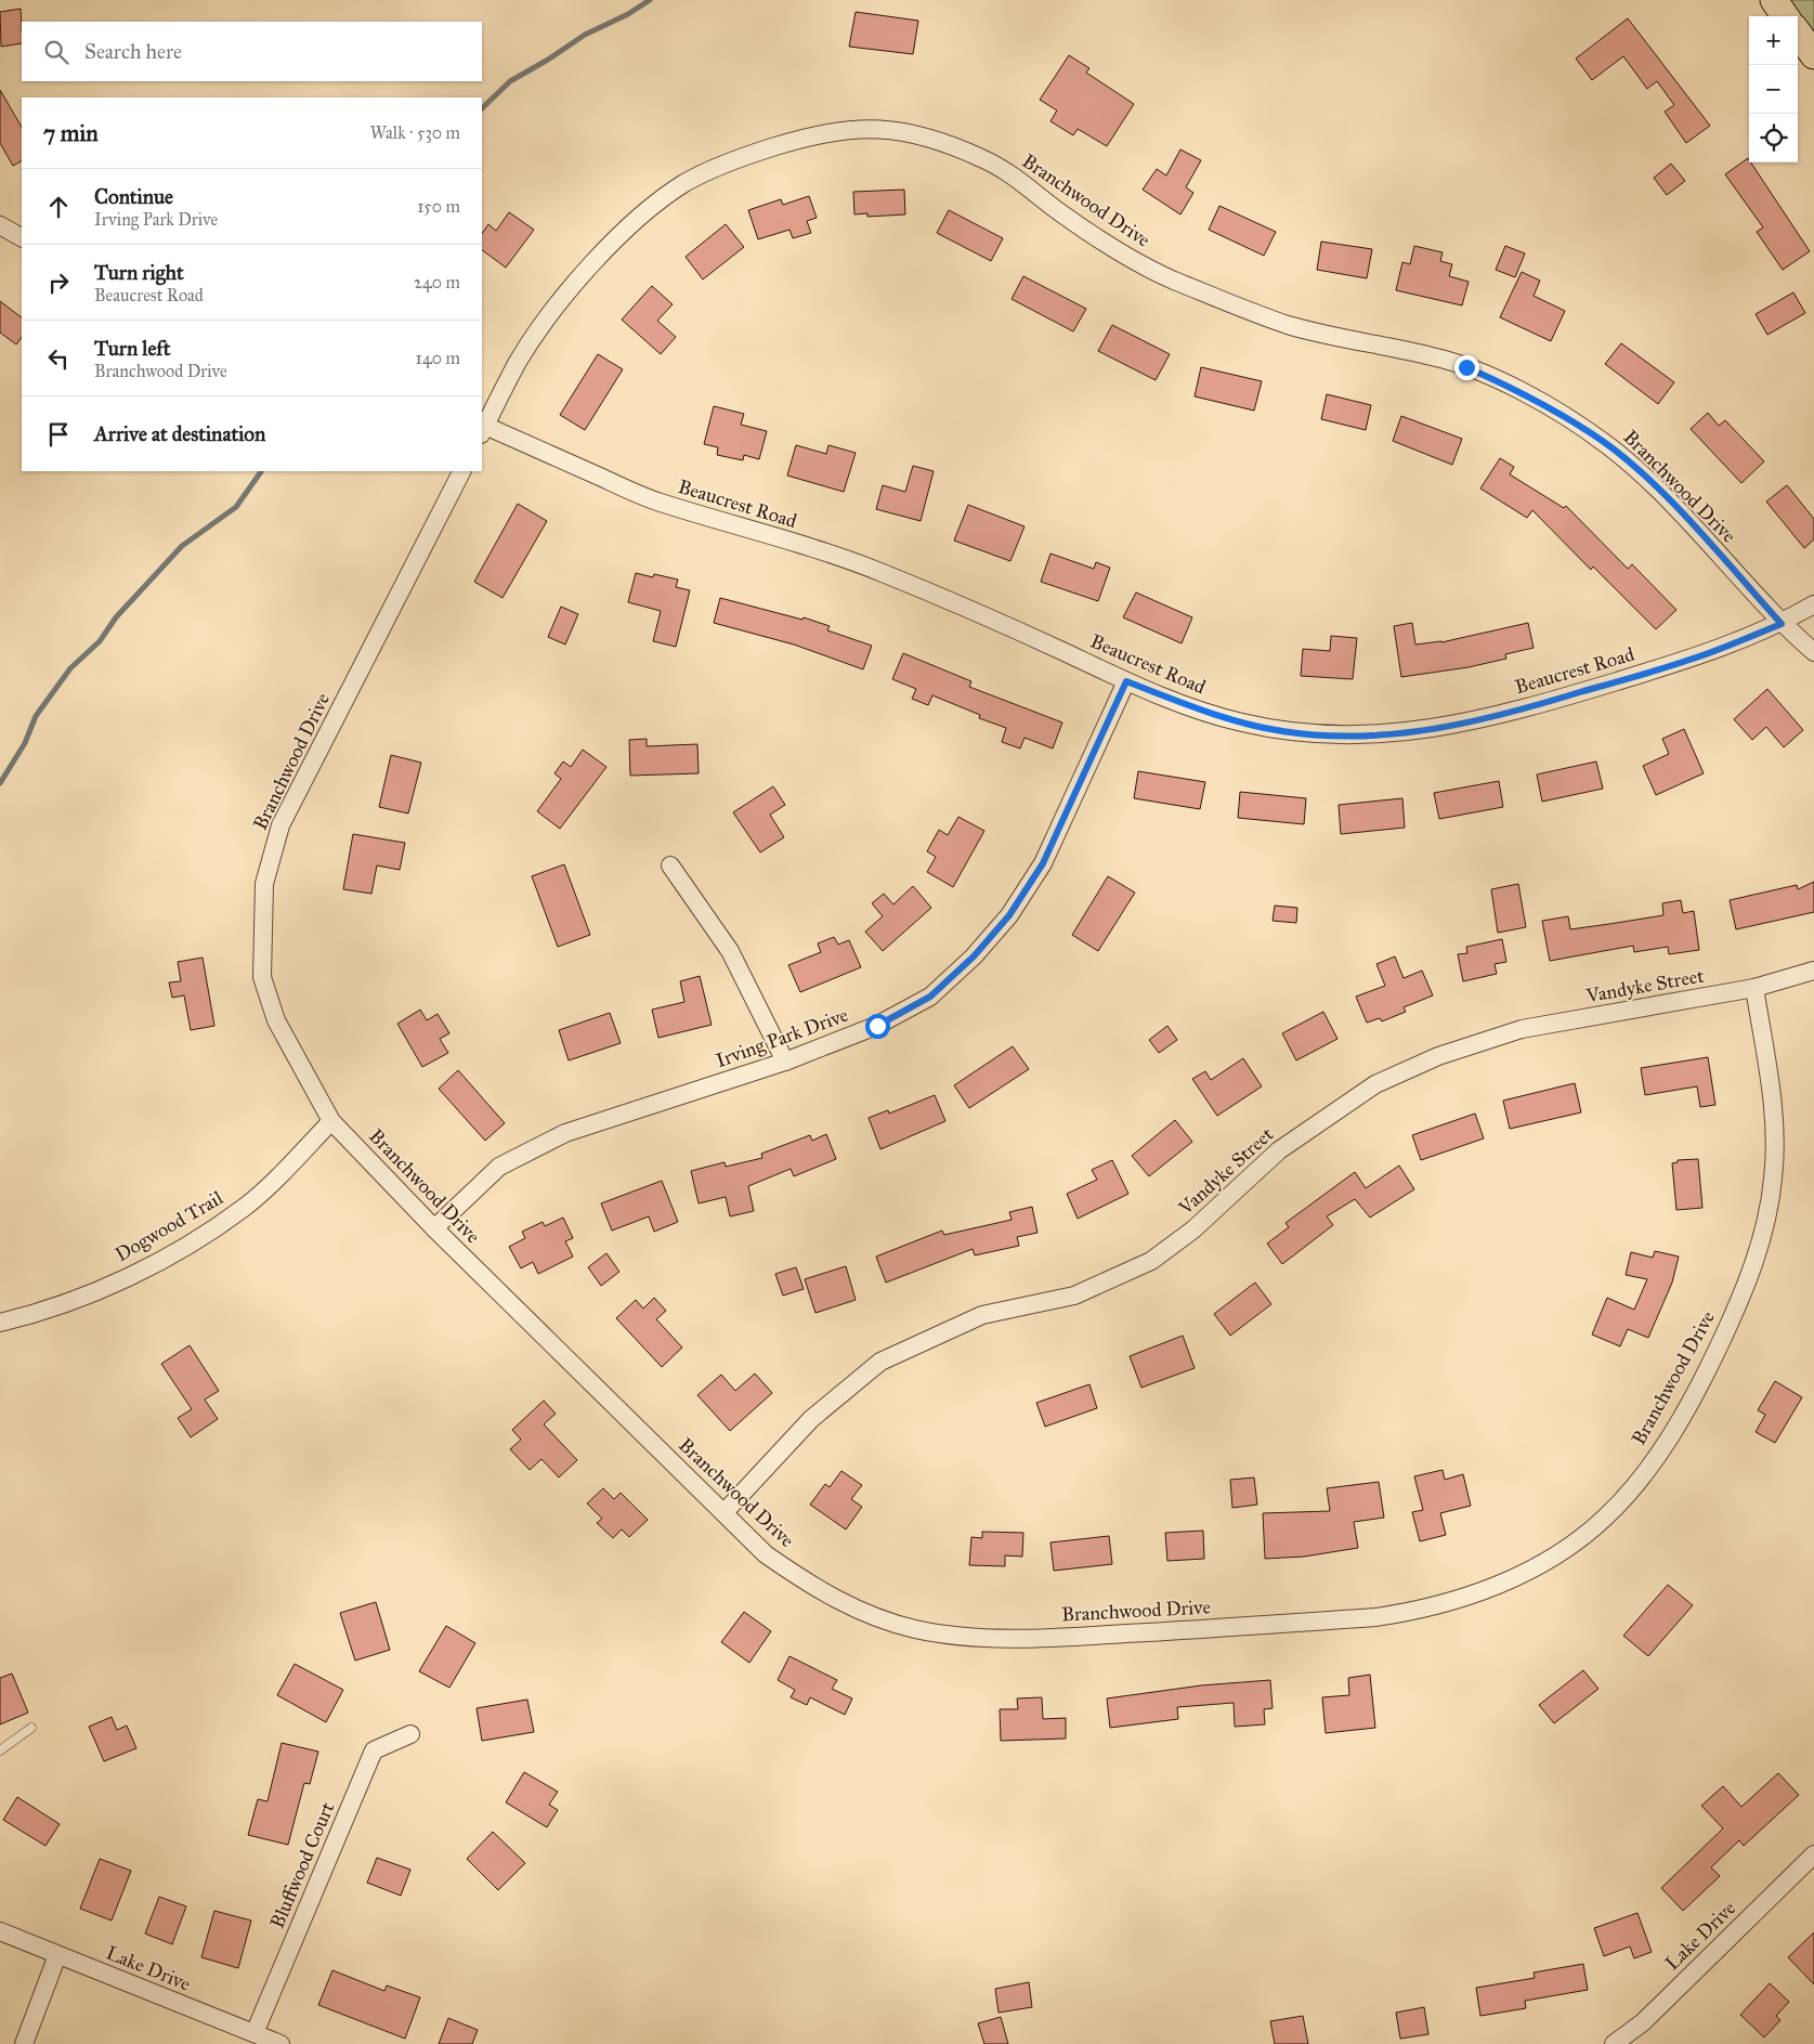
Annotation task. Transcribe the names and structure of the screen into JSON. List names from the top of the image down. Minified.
{"streets":{"street":["Branchwood Drive","Beaucrest Road","Vandyke Street","Irving Park Drive","Dogwood Trail","Bluffwood Court","Lake Drive"]},"crossings":[["Branchwood Drive","Beaucrest Road"],["Branchwood Drive","Vandyke Street"],["Branchwood Drive","Irving Park Drive"],["Branchwood Drive","Dogwood Trail"],["Beaucrest Road","Irving Park Drive"],["Bluffwood Court","Lake Drive"]],"page":{"map_buttons":["+","−"],"search":"Search here","heading":["7 min","Walk · 530 m"],"list":[["Continue","Irving Park Drive","150 m"],["Turn right","Beaucrest Road","240 m"],["Turn left","Branchwood Drive","140 m"],"Arrive at destination"]}}
